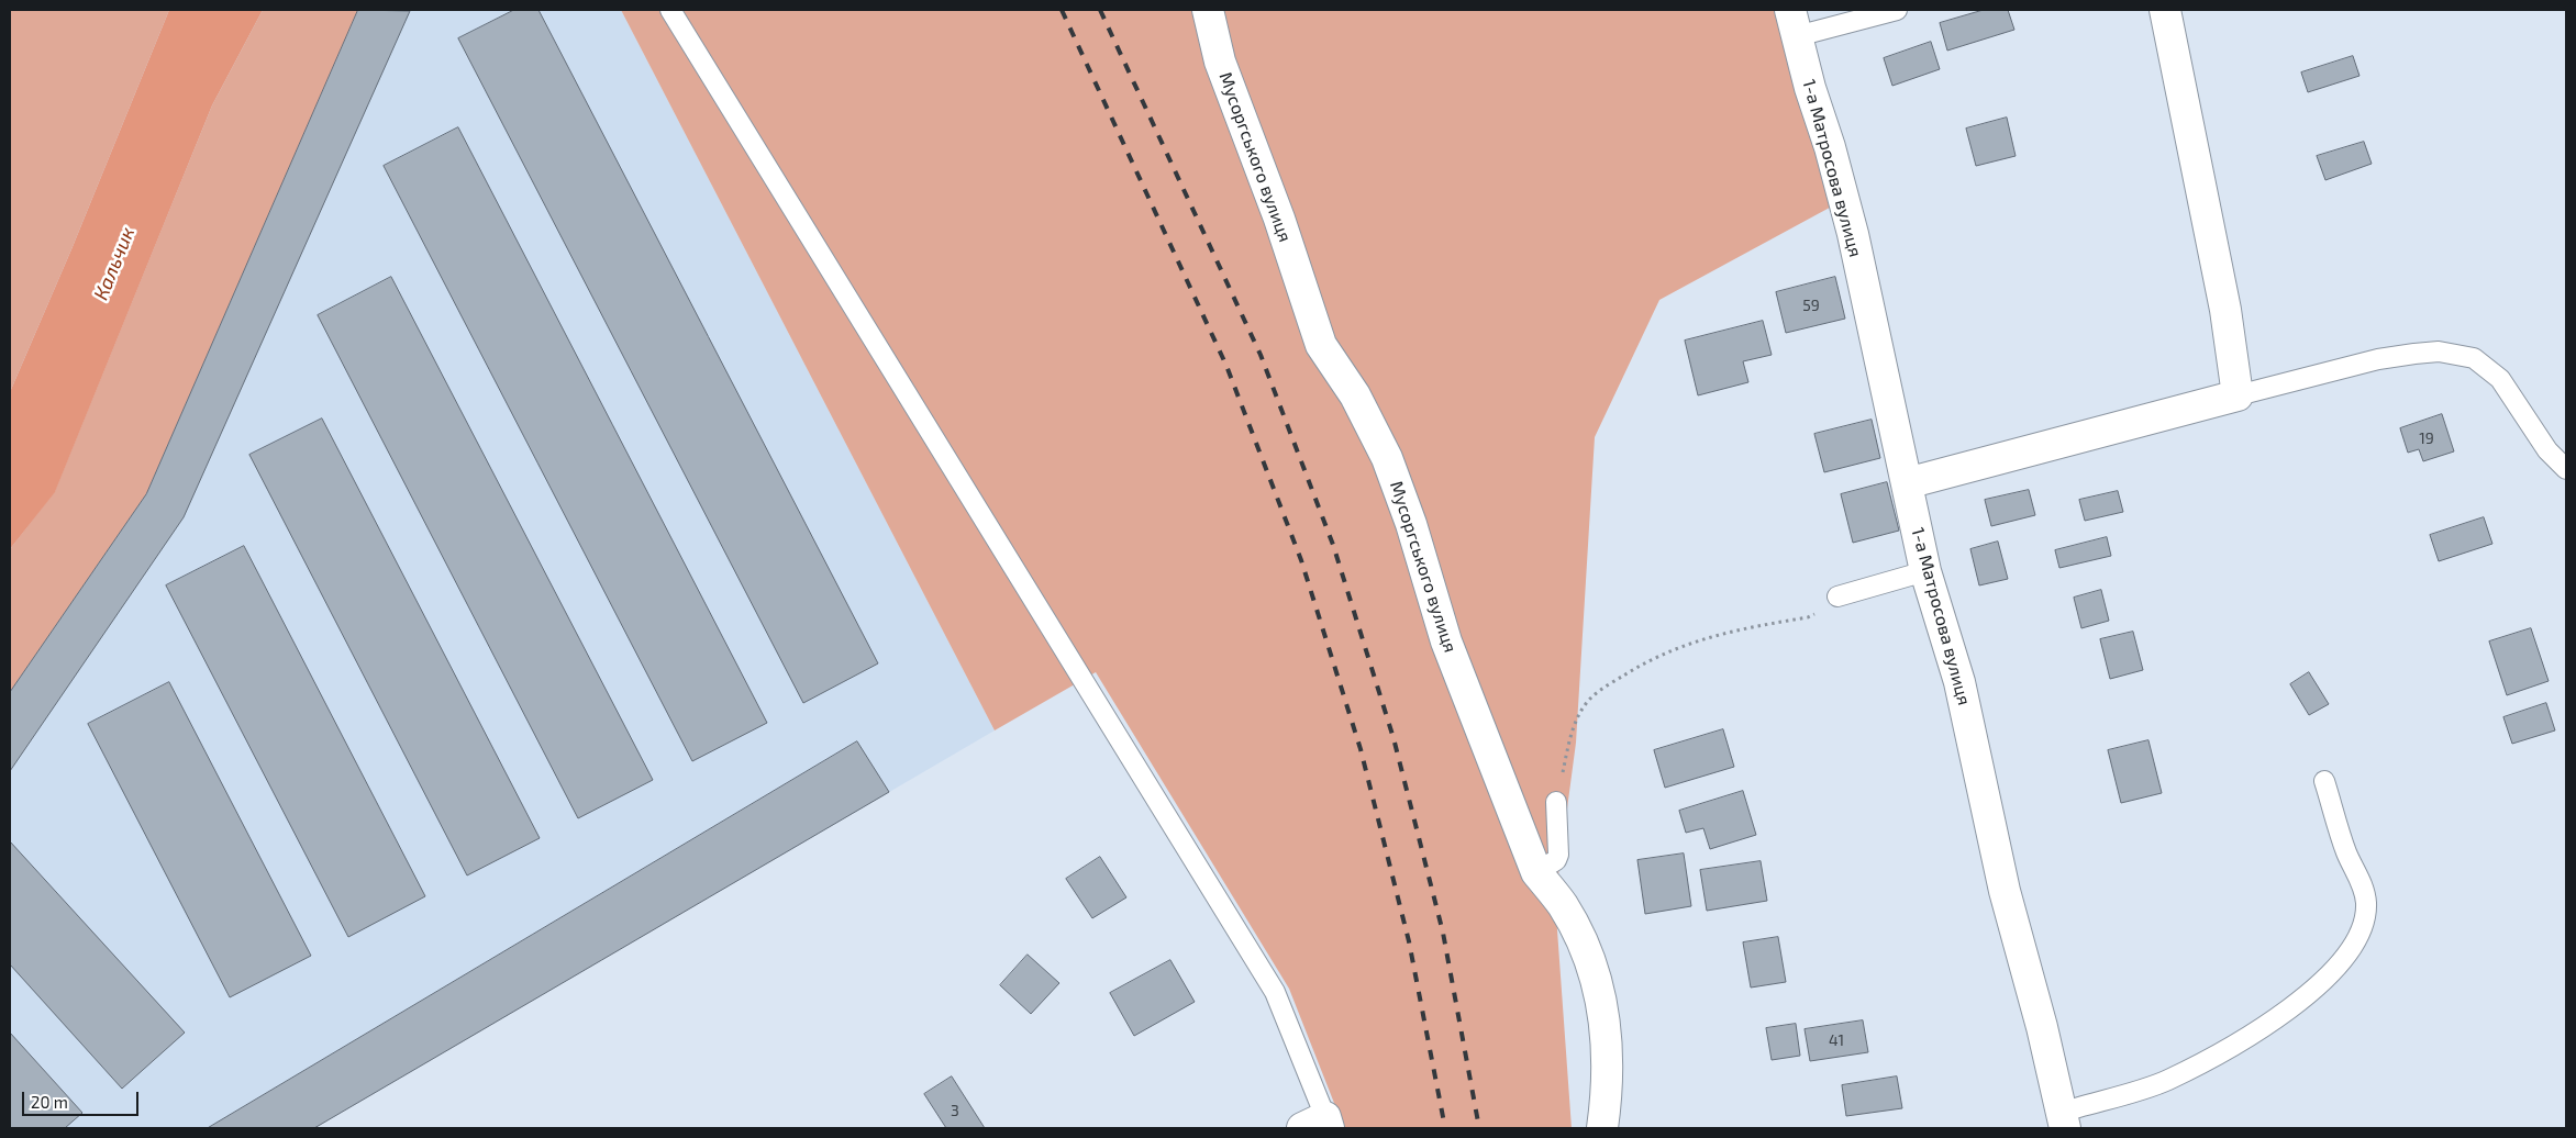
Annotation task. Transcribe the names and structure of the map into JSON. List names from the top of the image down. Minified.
{"streets":{"street":["Мусоргського вулиця","1-а Матросова вулиця"]},"water":["Кальчик"],"house_numbers":["59","19","41","3"],"scale_bar":"20 m"}
